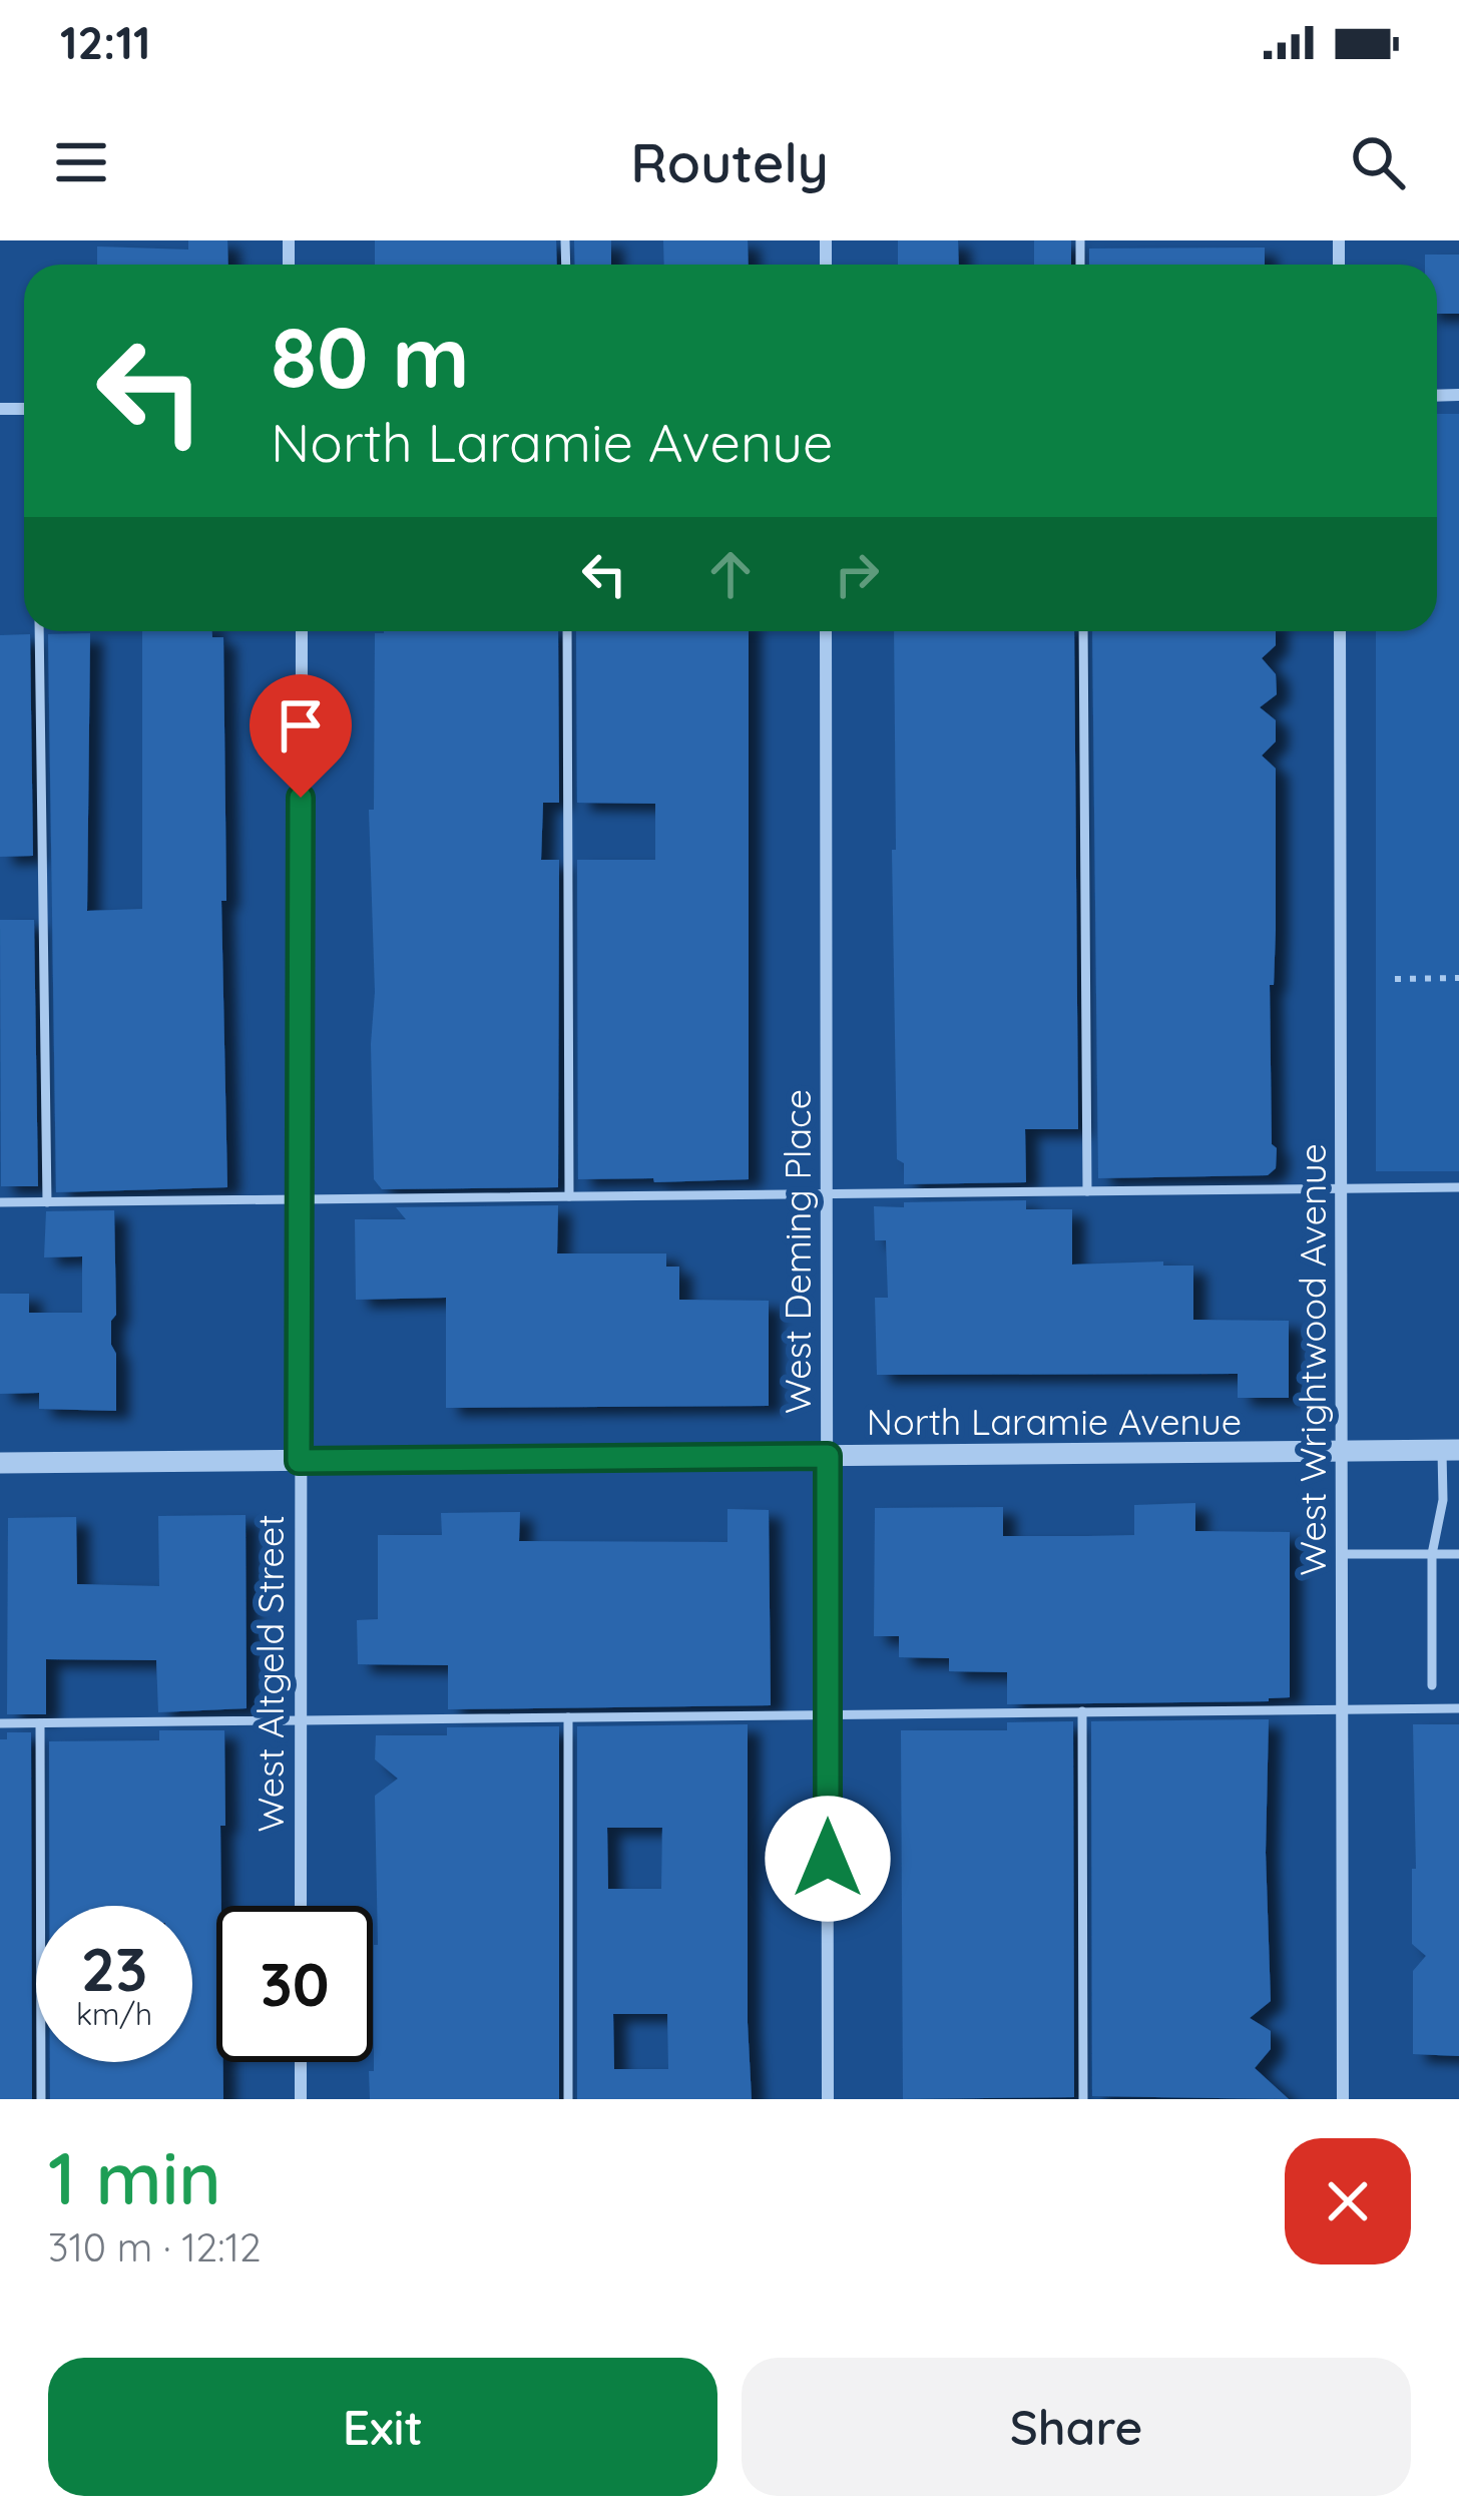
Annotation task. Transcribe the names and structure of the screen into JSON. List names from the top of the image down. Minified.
{"streets":{"street":["West Deming Place","West Wrightwood Avenue","North Laramie Avenue","West Altgeld Street"]},"crossings":[["West Deming Place","North Laramie Avenue"],["West Wrightwood Avenue","North Laramie Avenue"],["North Laramie Avenue","West Altgeld Street"]],"page":{"status":"12:11","header":"Routely","turn":["80 m","North Laramie Avenue"],"speed":"23 km/h","limit":"30","heading":["1 min","310 m · 12:12"],"buttons":["Exit","Share"]}}
